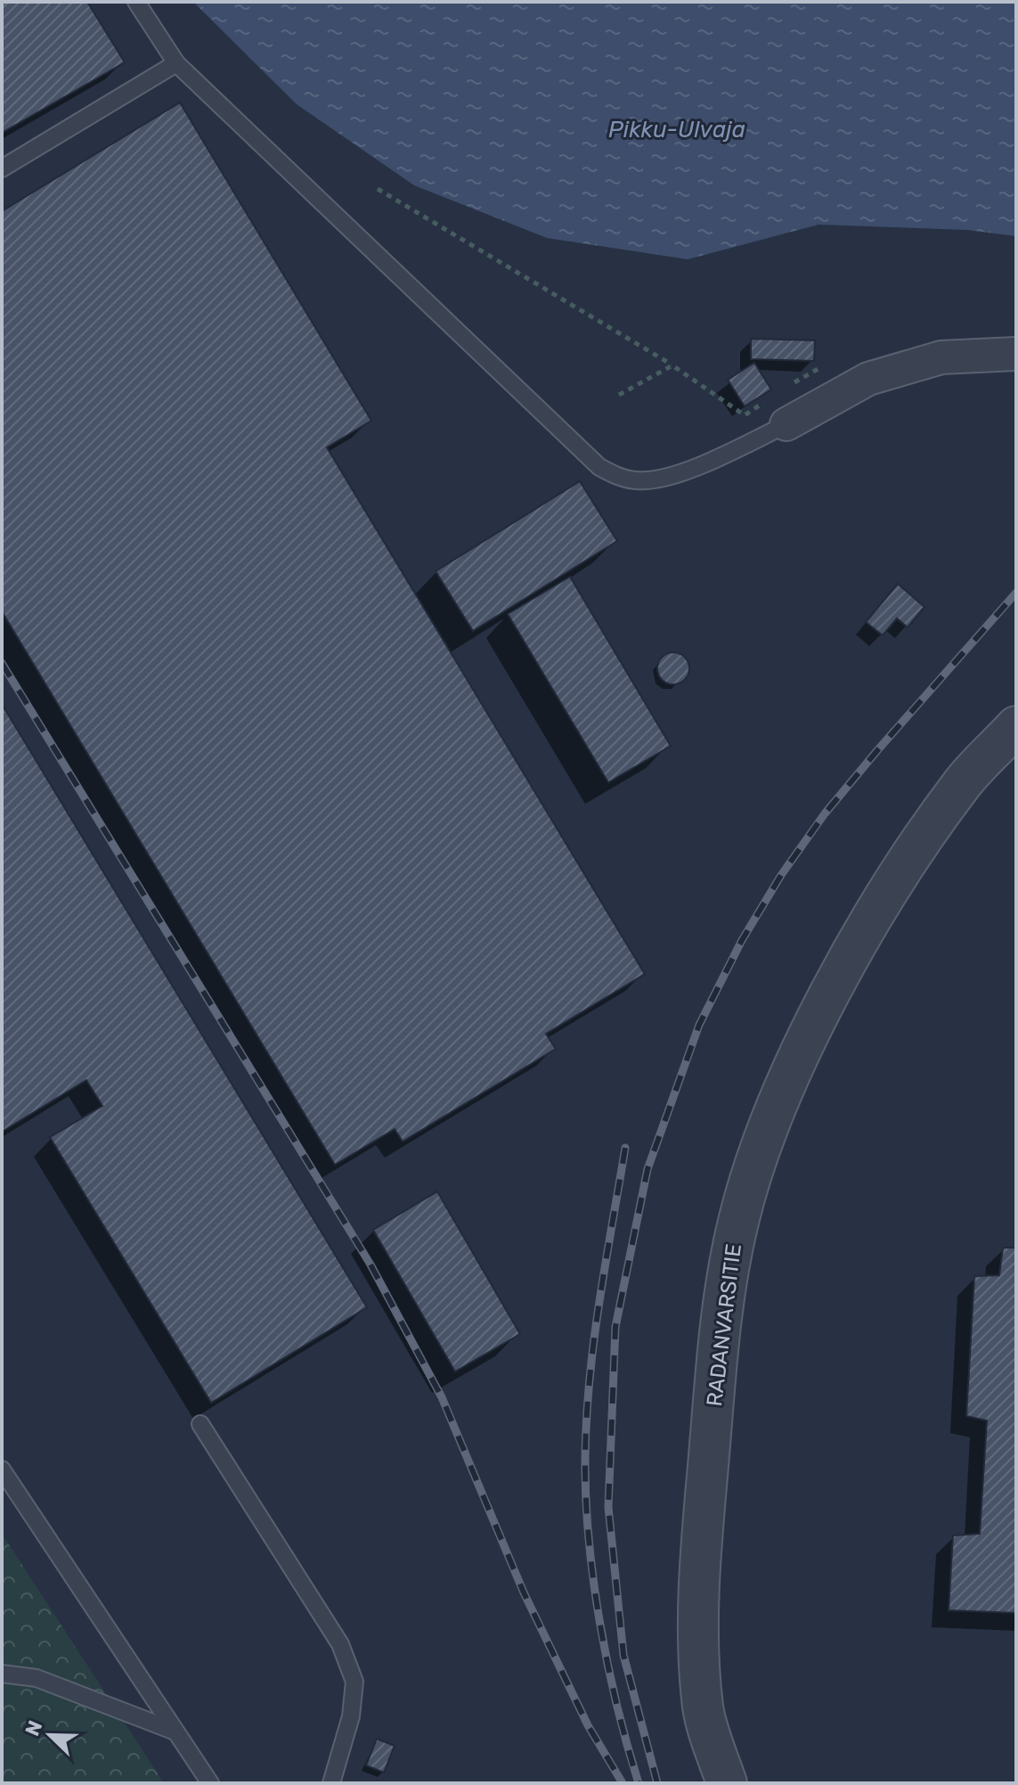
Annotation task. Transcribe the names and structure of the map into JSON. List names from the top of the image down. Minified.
{"streets":{"street":["RADANVARSITIE"]},"water":["Pikku-Ulvaja"],"north":"top left"}
